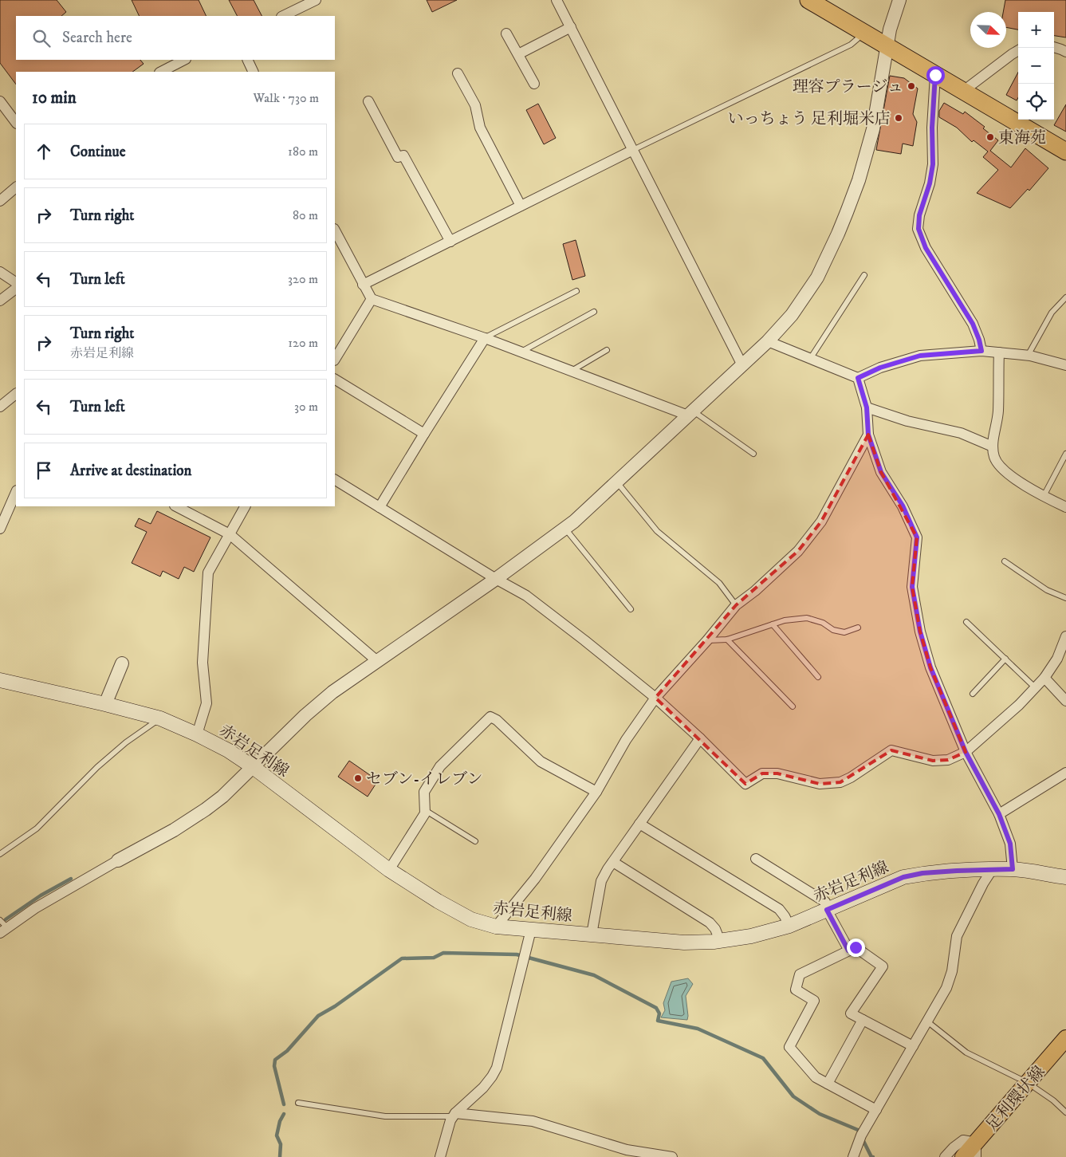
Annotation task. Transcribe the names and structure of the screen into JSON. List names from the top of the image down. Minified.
{"streets":{"main road":["赤岩足利線","足利環状線"]},"places":["理容プラージュ","いっちょう 足利堀米店","東海苑","セブン-イレブン"],"north":"bottom right","page":{"map_buttons":["+","−"],"search":"Search here","heading":["10 min","Walk · 730 m"],"list":[["Continue","180 m"],["Turn right","80 m"],["Turn left","320 m"],["Turn right","赤岩足利線","120 m"],["Turn left","30 m"],"Arrive at destination"]}}
